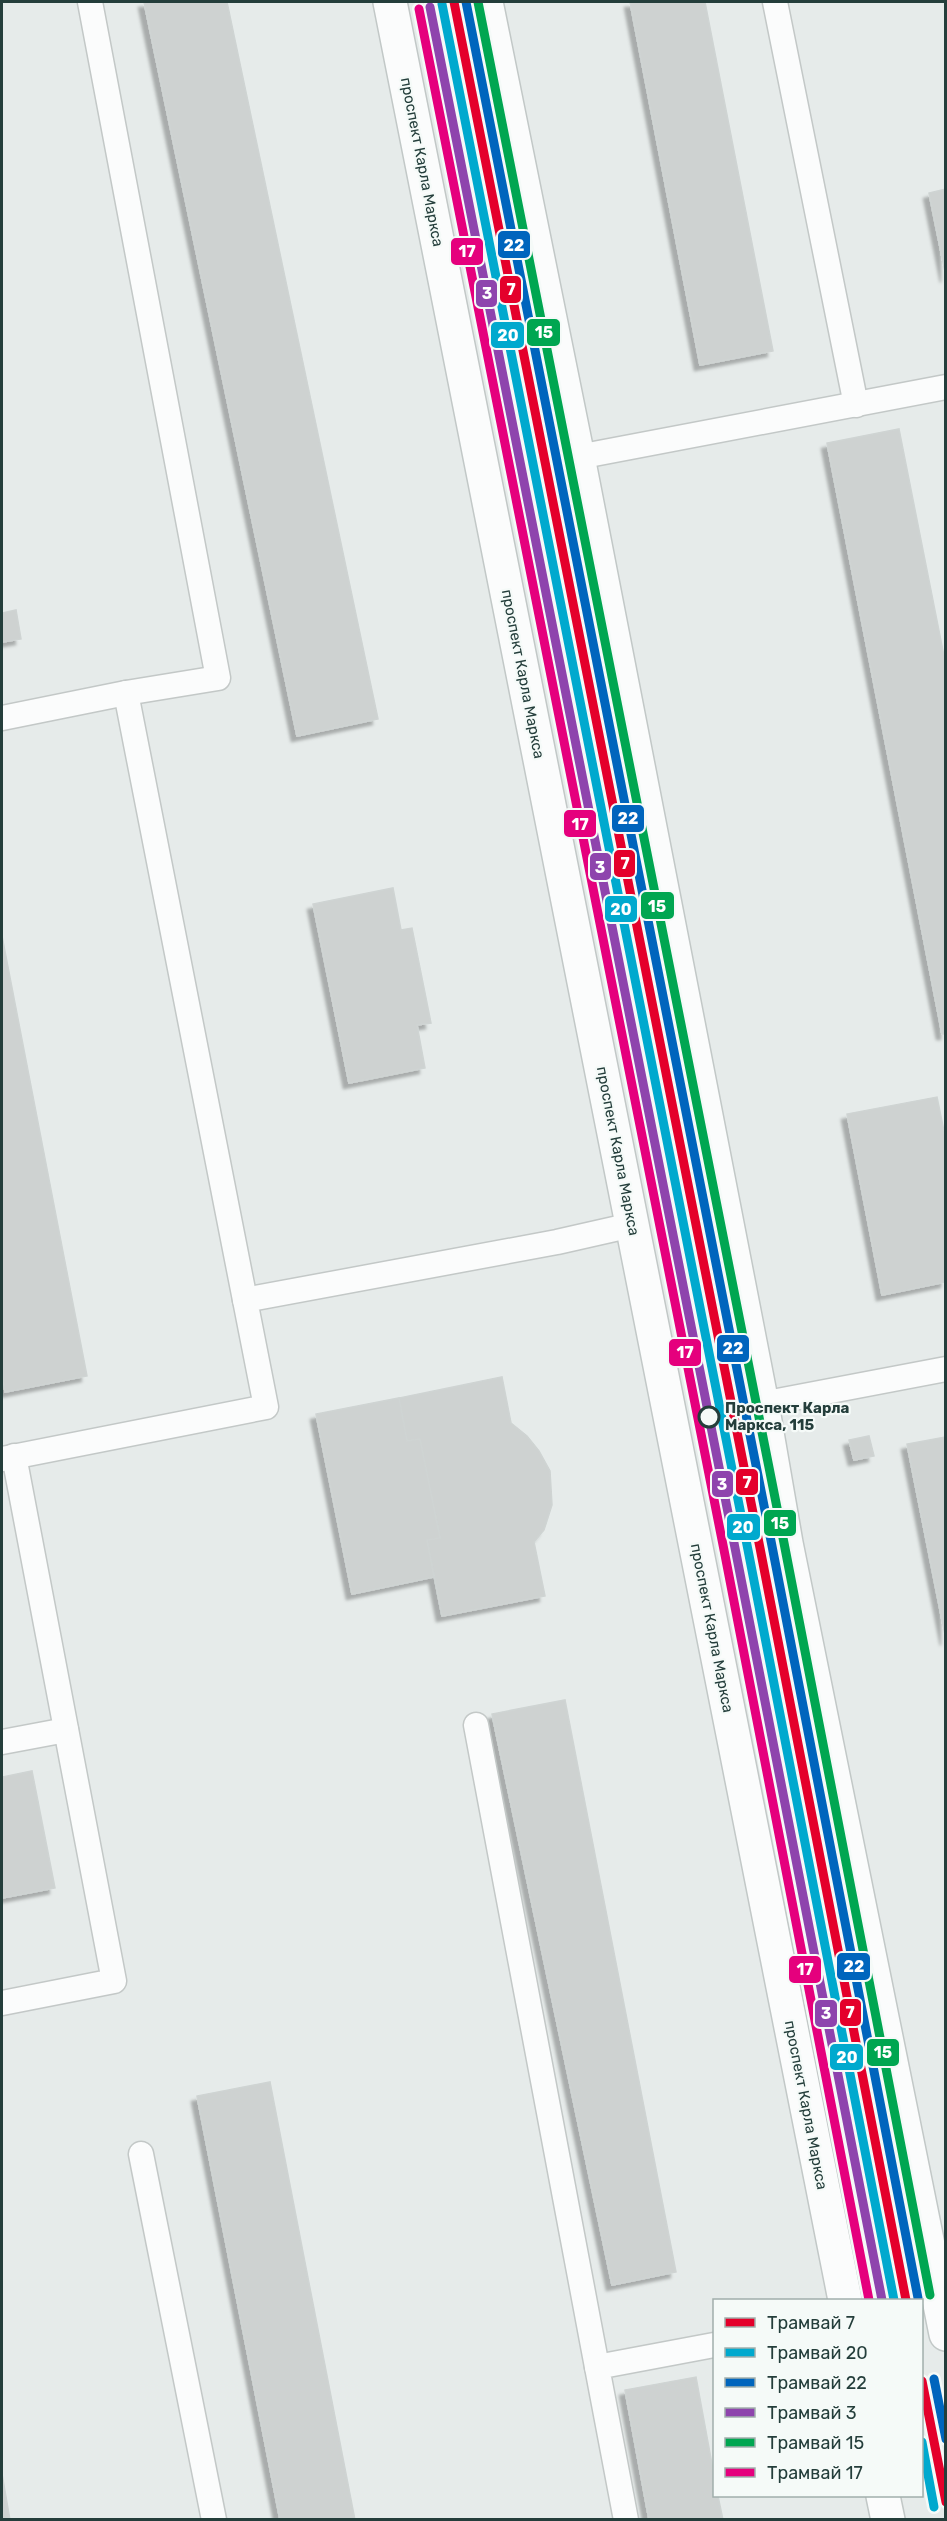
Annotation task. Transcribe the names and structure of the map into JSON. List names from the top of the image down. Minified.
{"streets":{"main road":["проспект Карла Маркса"]},"places":["Проспект Карла Маркса, 115"],"lines":["tram line 7","tram line 22","tram line 15","tram line 20","tram line 3","tram line 17"],"legend":["Трамвай 7","Трамвай 20","Трамвай 22","Трамвай 3","Трамвай 15","Трамвай 17"]}
